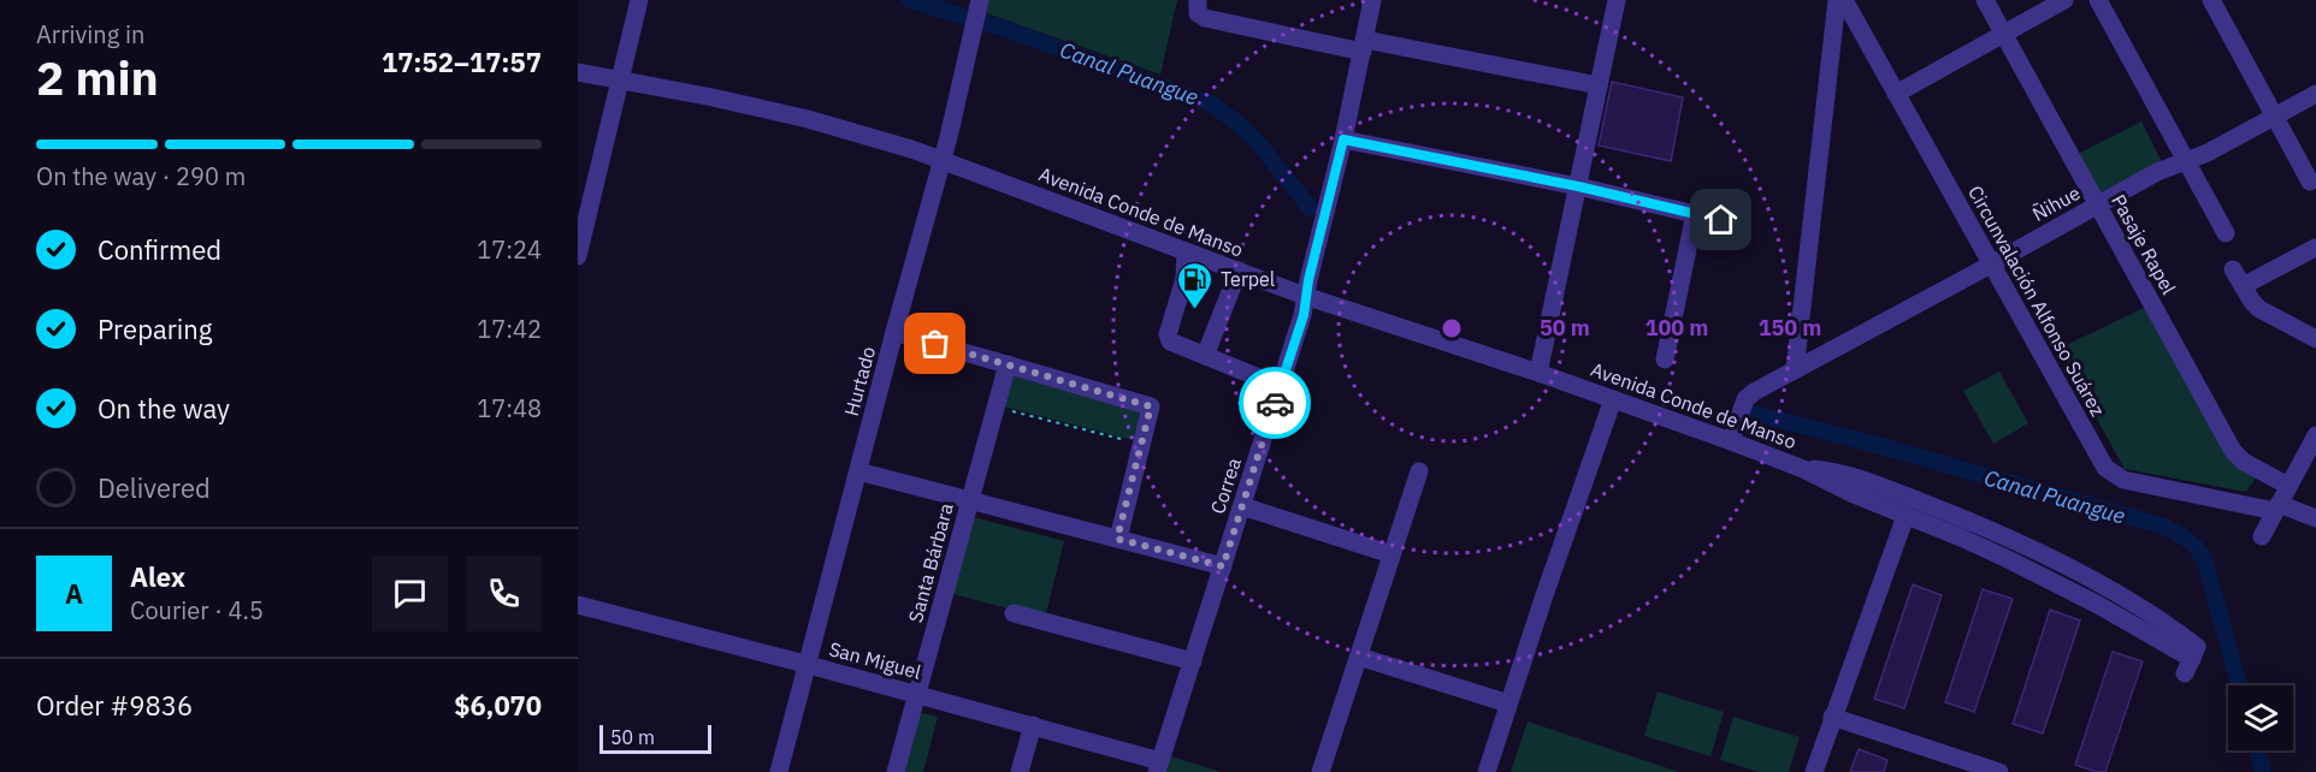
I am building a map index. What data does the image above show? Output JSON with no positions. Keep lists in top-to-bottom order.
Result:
{
  "streets": {
    "street": [
      "Ñihue",
      "Avenida Conde de Manso",
      "Pasaje Rapel",
      "Circunvalación Alfonso Suárez",
      "Hurtado",
      "Correa",
      "Santa Bárbara",
      "San Miguel"
    ]
  },
  "crossings": [
    ["Ñihue", "Avenida Conde de Manso"],
    ["Ñihue", "Pasaje Rapel"],
    ["Ñihue", "Circunvalación Alfonso Suárez"],
    ["Avenida Conde de Manso", "Hurtado"],
    ["Avenida Conde de Manso", "Correa"],
    ["Hurtado", "San Miguel"],
    ["Correa", "San Miguel"],
    ["Santa Bárbara", "San Miguel"]
  ],
  "water": ["Canal Puangue"],
  "places": {
    "fuel station": ["Terpel"]
  },
  "scale_bar": "50 m",
  "page": {
    "heading": ["2 min", "Arriving in", "17:52–17:57"],
    "panel": [
      "Alex",
      "Courier · 4.5",
      "Order #9836",
      "$6,070"
    ],
    "bar": "On the way · 290 m",
    "list": [
      ["Confirmed", "17:24"],
      ["Preparing", "17:42"],
      ["On the way", "17:48"],
      "Delivered"
    ],
    "round": "A",
    "scale": "50 m"
  },
  "rings": ["50 m", "100 m", "150 m"]
}
